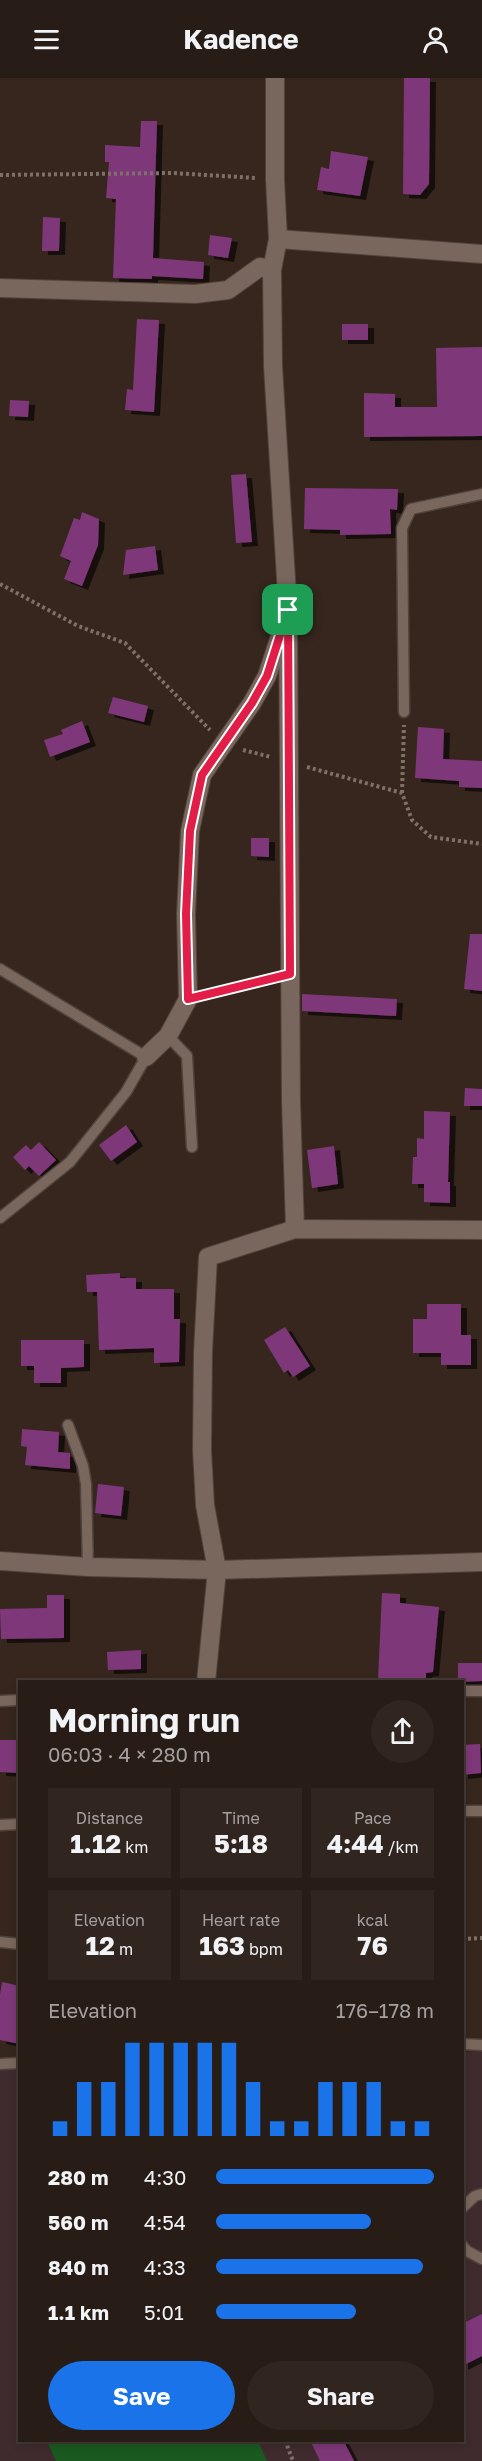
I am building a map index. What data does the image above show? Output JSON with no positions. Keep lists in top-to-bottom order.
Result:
{
  "page": {
    "header": "Kadence",
    "heading": ["Morning run", "06:03 · 4 × 280 m"],
    "stats": [
      ["Distance", "1.12 km"],
      ["Time", "5:18"],
      ["Pace", "4:44 /km"],
      ["Elevation", "12 m"],
      ["Heart rate", "163 bpm"],
      ["kcal", "76"]
    ],
    "chart": ["Elevation", "176–178 m"],
    "list": [
      {
        "name": "280 m",
        "note": "4:30"
      },
      {
        "name": "560 m",
        "note": "4:54"
      },
      {
        "name": "840 m",
        "note": "4:33"
      },
      {
        "name": "1.1 km",
        "note": "5:01"
      }
    ],
    "buttons": ["Save", "Share"]
  }
}
